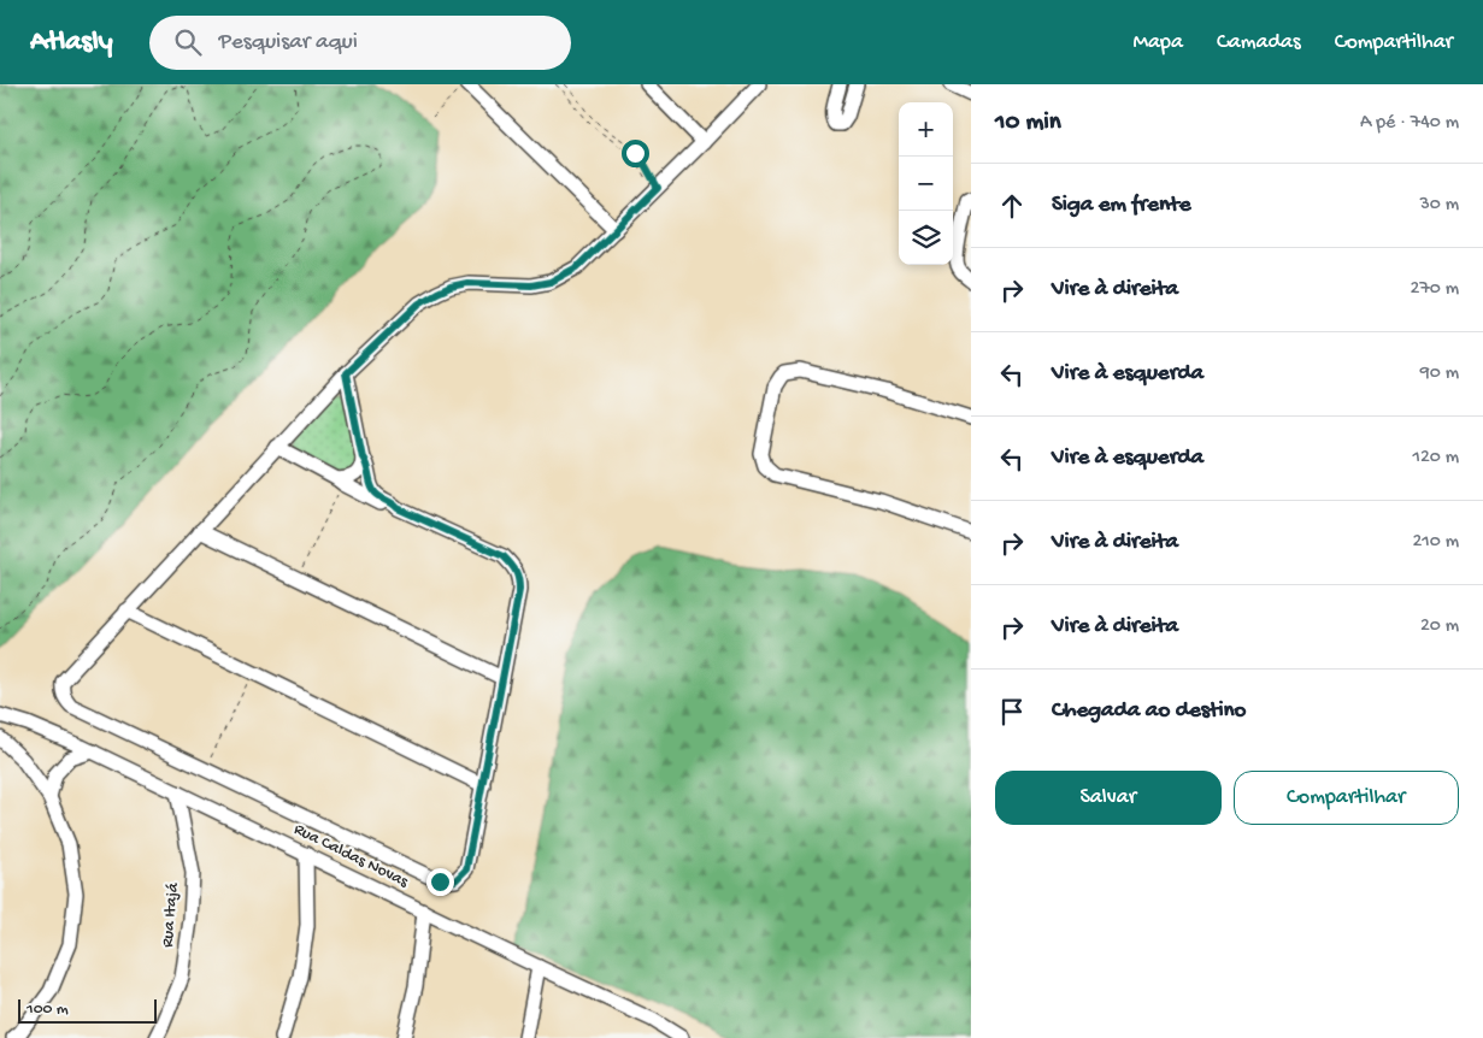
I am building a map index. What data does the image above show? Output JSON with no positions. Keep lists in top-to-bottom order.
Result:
{
  "streets": {
    "street": ["Rua Caldas Novas", "Rua Itajá"]
  },
  "crossings": [
    ["Rua Caldas Novas", "Rua Itajá"]
  ],
  "scale_bar": "100 m",
  "page": {
    "header": "Atlasly",
    "search": "Pesquisar aqui",
    "nav": ["Mapa", "Camadas", "Compartilhar"],
    "heading": ["10 min", "A pé · 740 m"],
    "map_buttons": ["+", "−"],
    "list": [
      ["Siga em frente", "30 m"],
      ["Vire à direita", "270 m"],
      ["Vire à esquerda", "90 m"],
      ["Vire à esquerda", "120 m"],
      ["Vire à direita", "210 m"],
      ["Vire à direita", "20 m"],
      "Chegada ao destino"
    ],
    "buttons": ["Salvar", "Compartilhar"],
    "scale": "100 m"
  }
}
